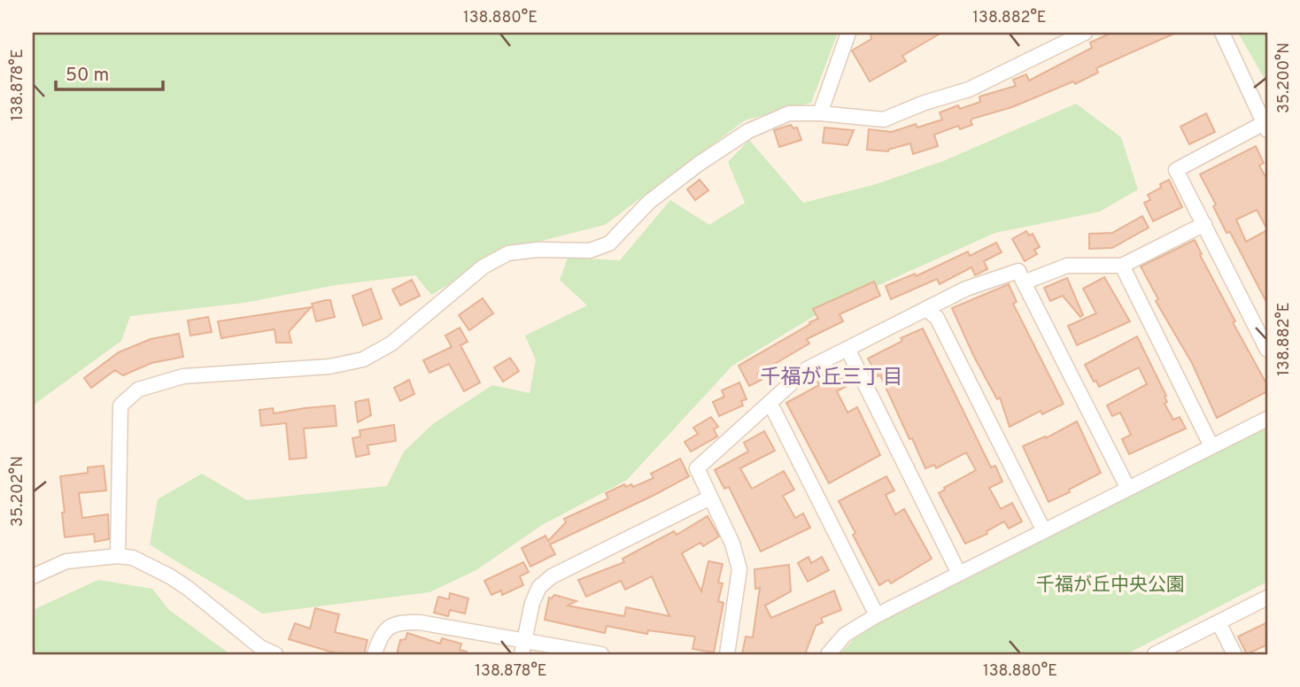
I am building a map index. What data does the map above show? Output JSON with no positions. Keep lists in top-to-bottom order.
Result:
{
  "districts": ["千福が丘三丁目"],
  "parks": ["千福が丘中央公園"],
  "scale_bar": "50 m",
  "coordinates": [
    "138.880°E",
    "138.882°E",
    "35.200°N",
    "138.878°E",
    "35.202°N"
  ]
}
